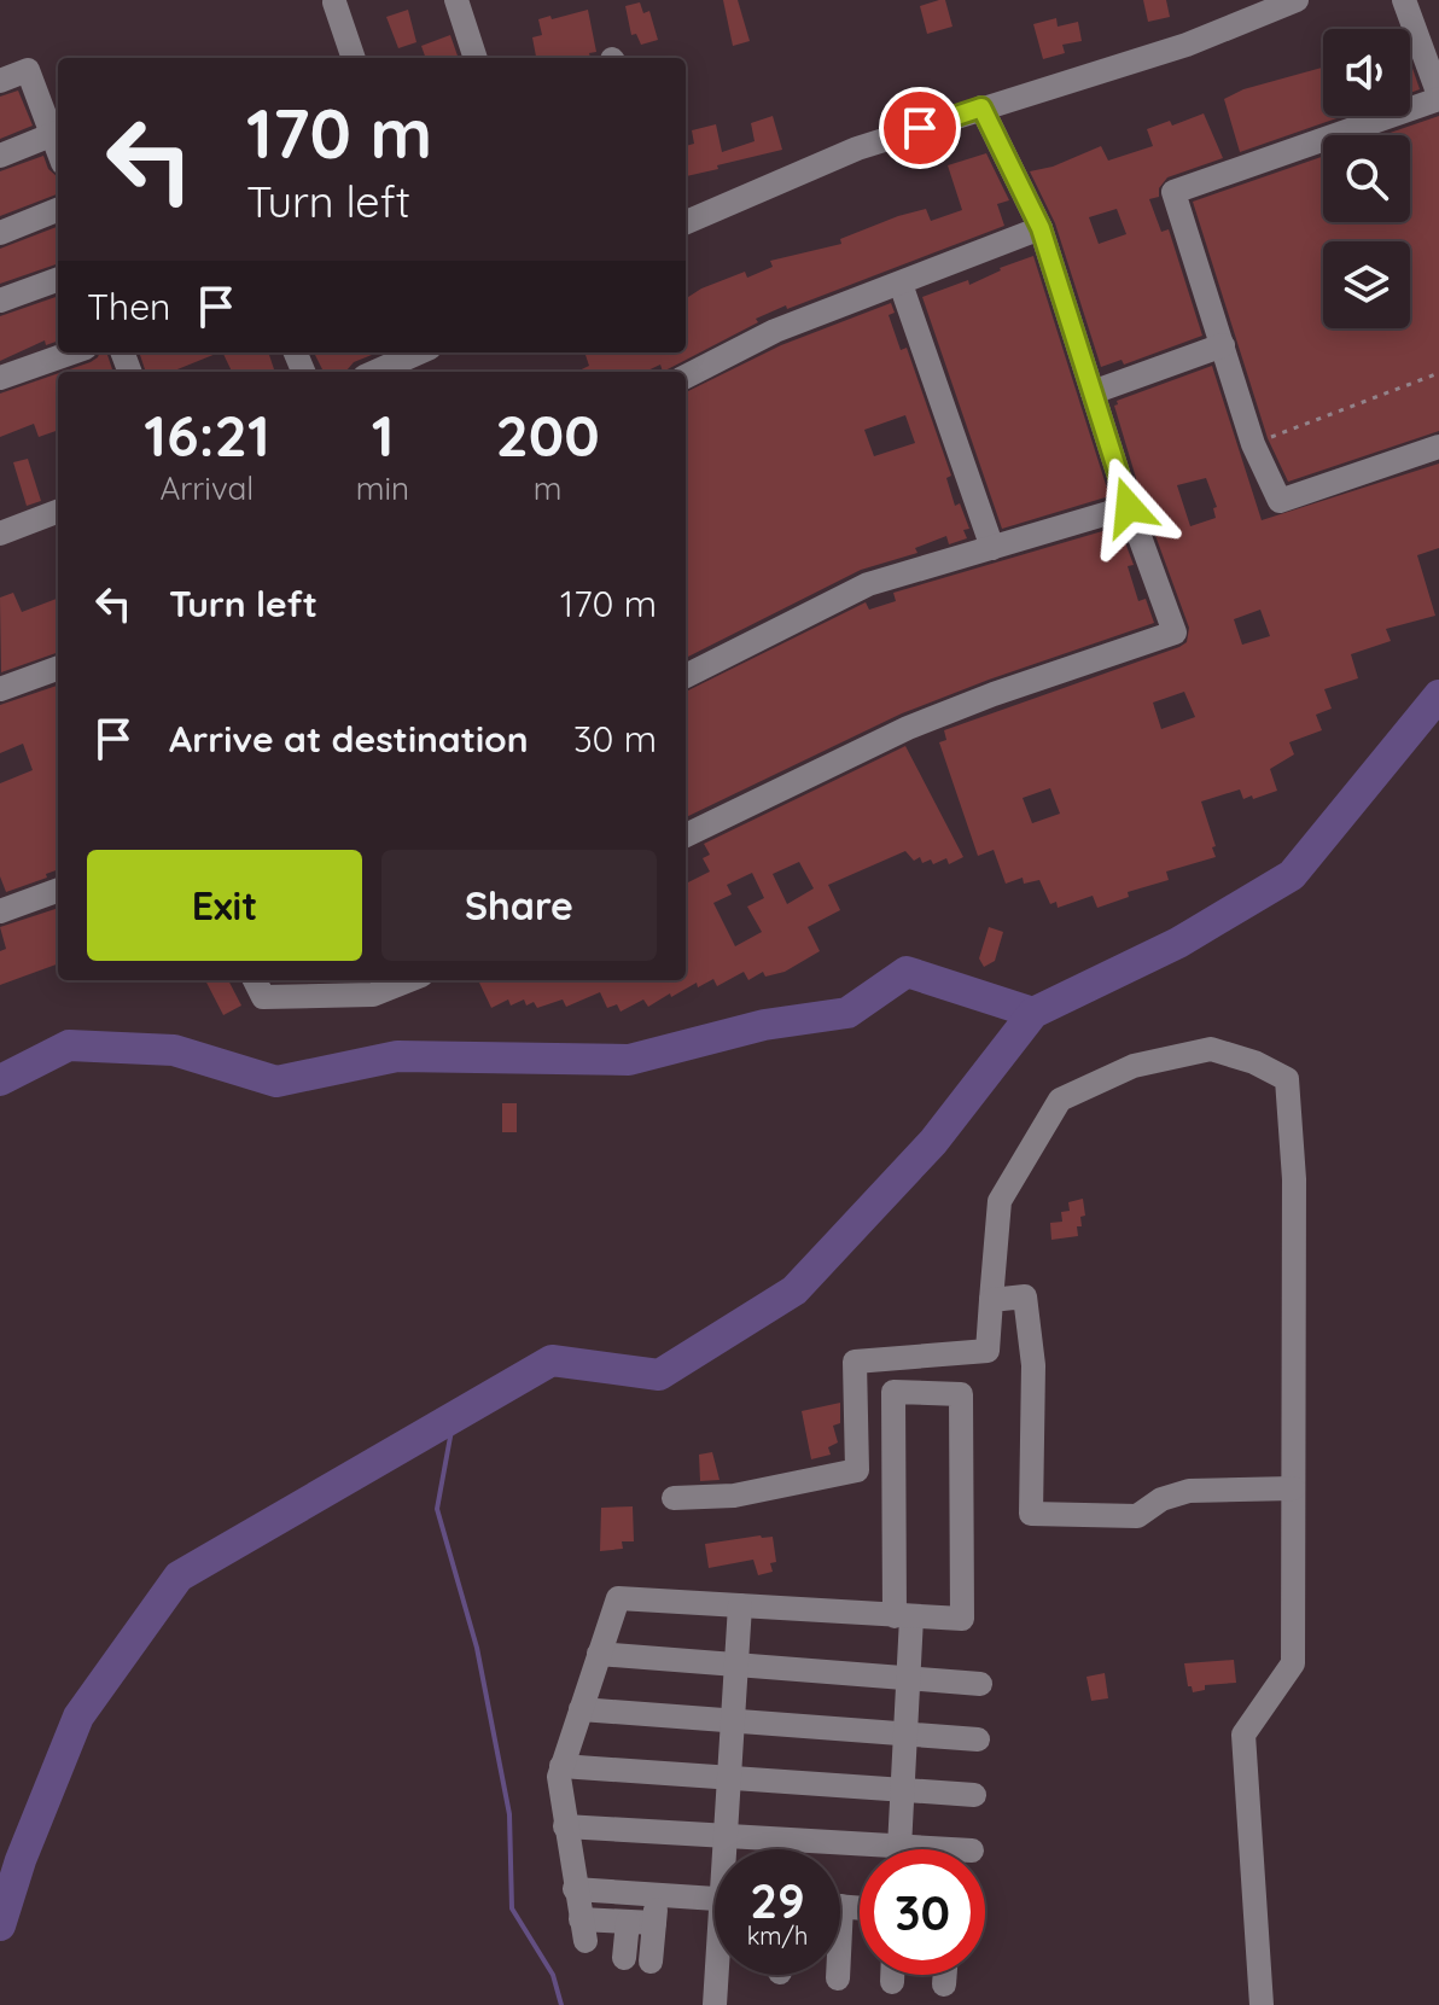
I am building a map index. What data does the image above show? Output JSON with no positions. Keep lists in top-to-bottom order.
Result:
{
  "page": {
    "turn": ["170 m", "Turn left"],
    "then": "Then",
    "eta": [
      "16:21",
      "Arrival",
      "1",
      "min",
      "200",
      "m"
    ],
    "list": [
      {
        "name": "Turn left",
        "value": "170 m"
      },
      {
        "name": "Arrive at destination",
        "value": "30 m"
      }
    ],
    "buttons": ["Exit", "Share"],
    "speed": "29 km/h",
    "limit": "30"
  }
}
